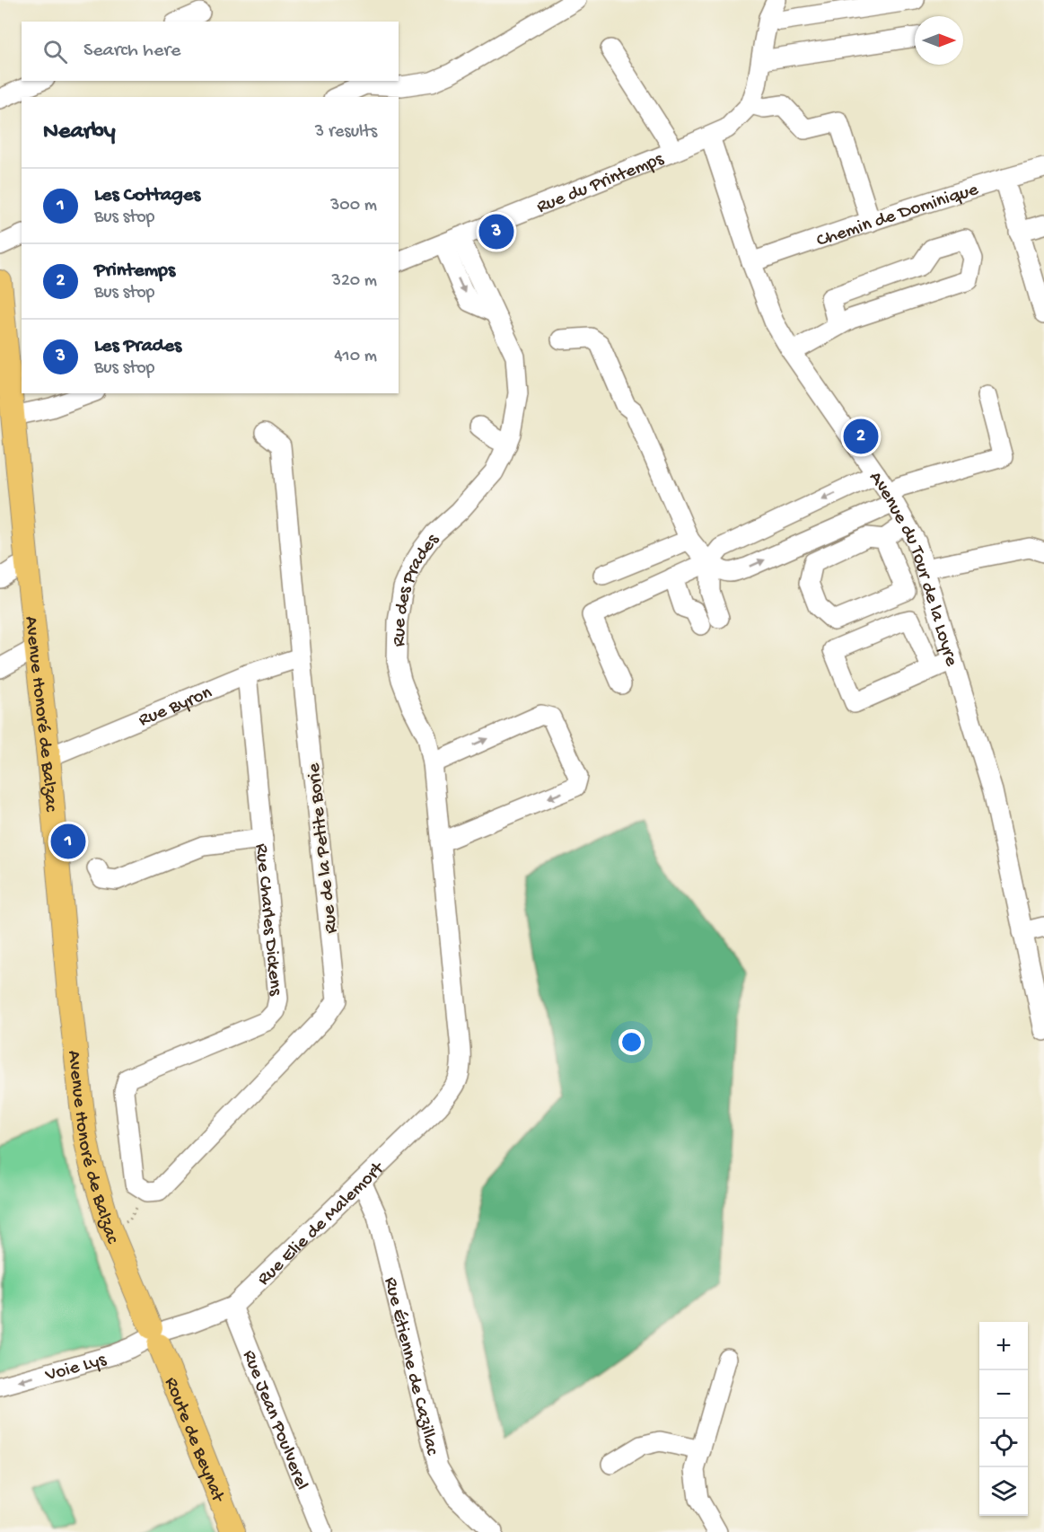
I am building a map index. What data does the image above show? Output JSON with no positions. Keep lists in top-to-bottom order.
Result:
{
  "streets": {
    "main road": ["Avenue Honoré de Balzac", "Route de Beynat"],
    "street": [
      "Rue du Printemps",
      "Chemin de Dominique",
      "Avenue du Tour de la Loyre",
      "Rue des Prades",
      "Rue Byron",
      "Rue de la Petite Borie",
      "Rue Charles Dickens",
      "Rue Elie de Malemort",
      "Voie Lys",
      "Rue Étienne de Cazillac",
      "Rue Jean Poulverel"
    ]
  },
  "crossings": [
    ["Rue du Printemps", "Avenue du Tour de la Loyre"],
    ["Rue du Printemps", "Rue des Prades"],
    ["Chemin de Dominique", "Avenue du Tour de la Loyre"],
    ["Rue des Prades", "Rue Elie de Malemort"],
    ["Rue Byron", "Avenue Honoré de Balzac"],
    ["Rue Byron", "Rue de la Petite Borie"],
    ["Rue Byron", "Rue Charles Dickens"],
    ["Avenue Honoré de Balzac", "Rue Elie de Malemort"],
    ["Avenue Honoré de Balzac", "Voie Lys"],
    ["Avenue Honoré de Balzac", "Route de Beynat"],
    ["Rue de la Petite Borie", "Rue Charles Dickens"],
    ["Rue Elie de Malemort", "Voie Lys"],
    ["Rue Elie de Malemort", "Rue Étienne de Cazillac"],
    ["Rue Elie de Malemort", "Rue Jean Poulverel"],
    ["Rue Elie de Malemort", "Route de Beynat"],
    ["Voie Lys", "Route de Beynat"]
  ],
  "one_way": ["Voie Lys"],
  "north": "right",
  "page": {
    "search": "Search here",
    "heading": ["Nearby", "3 results"],
    "list": [
      {
        "mark": "1",
        "name": "Les Cottages",
        "note": "Bus stop",
        "value": "300 m"
      },
      {
        "mark": "2",
        "name": "Printemps",
        "note": "Bus stop",
        "value": "320 m"
      },
      {
        "mark": "3",
        "name": "Les Prades",
        "note": "Bus stop",
        "value": "410 m"
      }
    ],
    "pins": ["3", "2", "1"],
    "map_buttons": ["+", "−"]
  }
}
